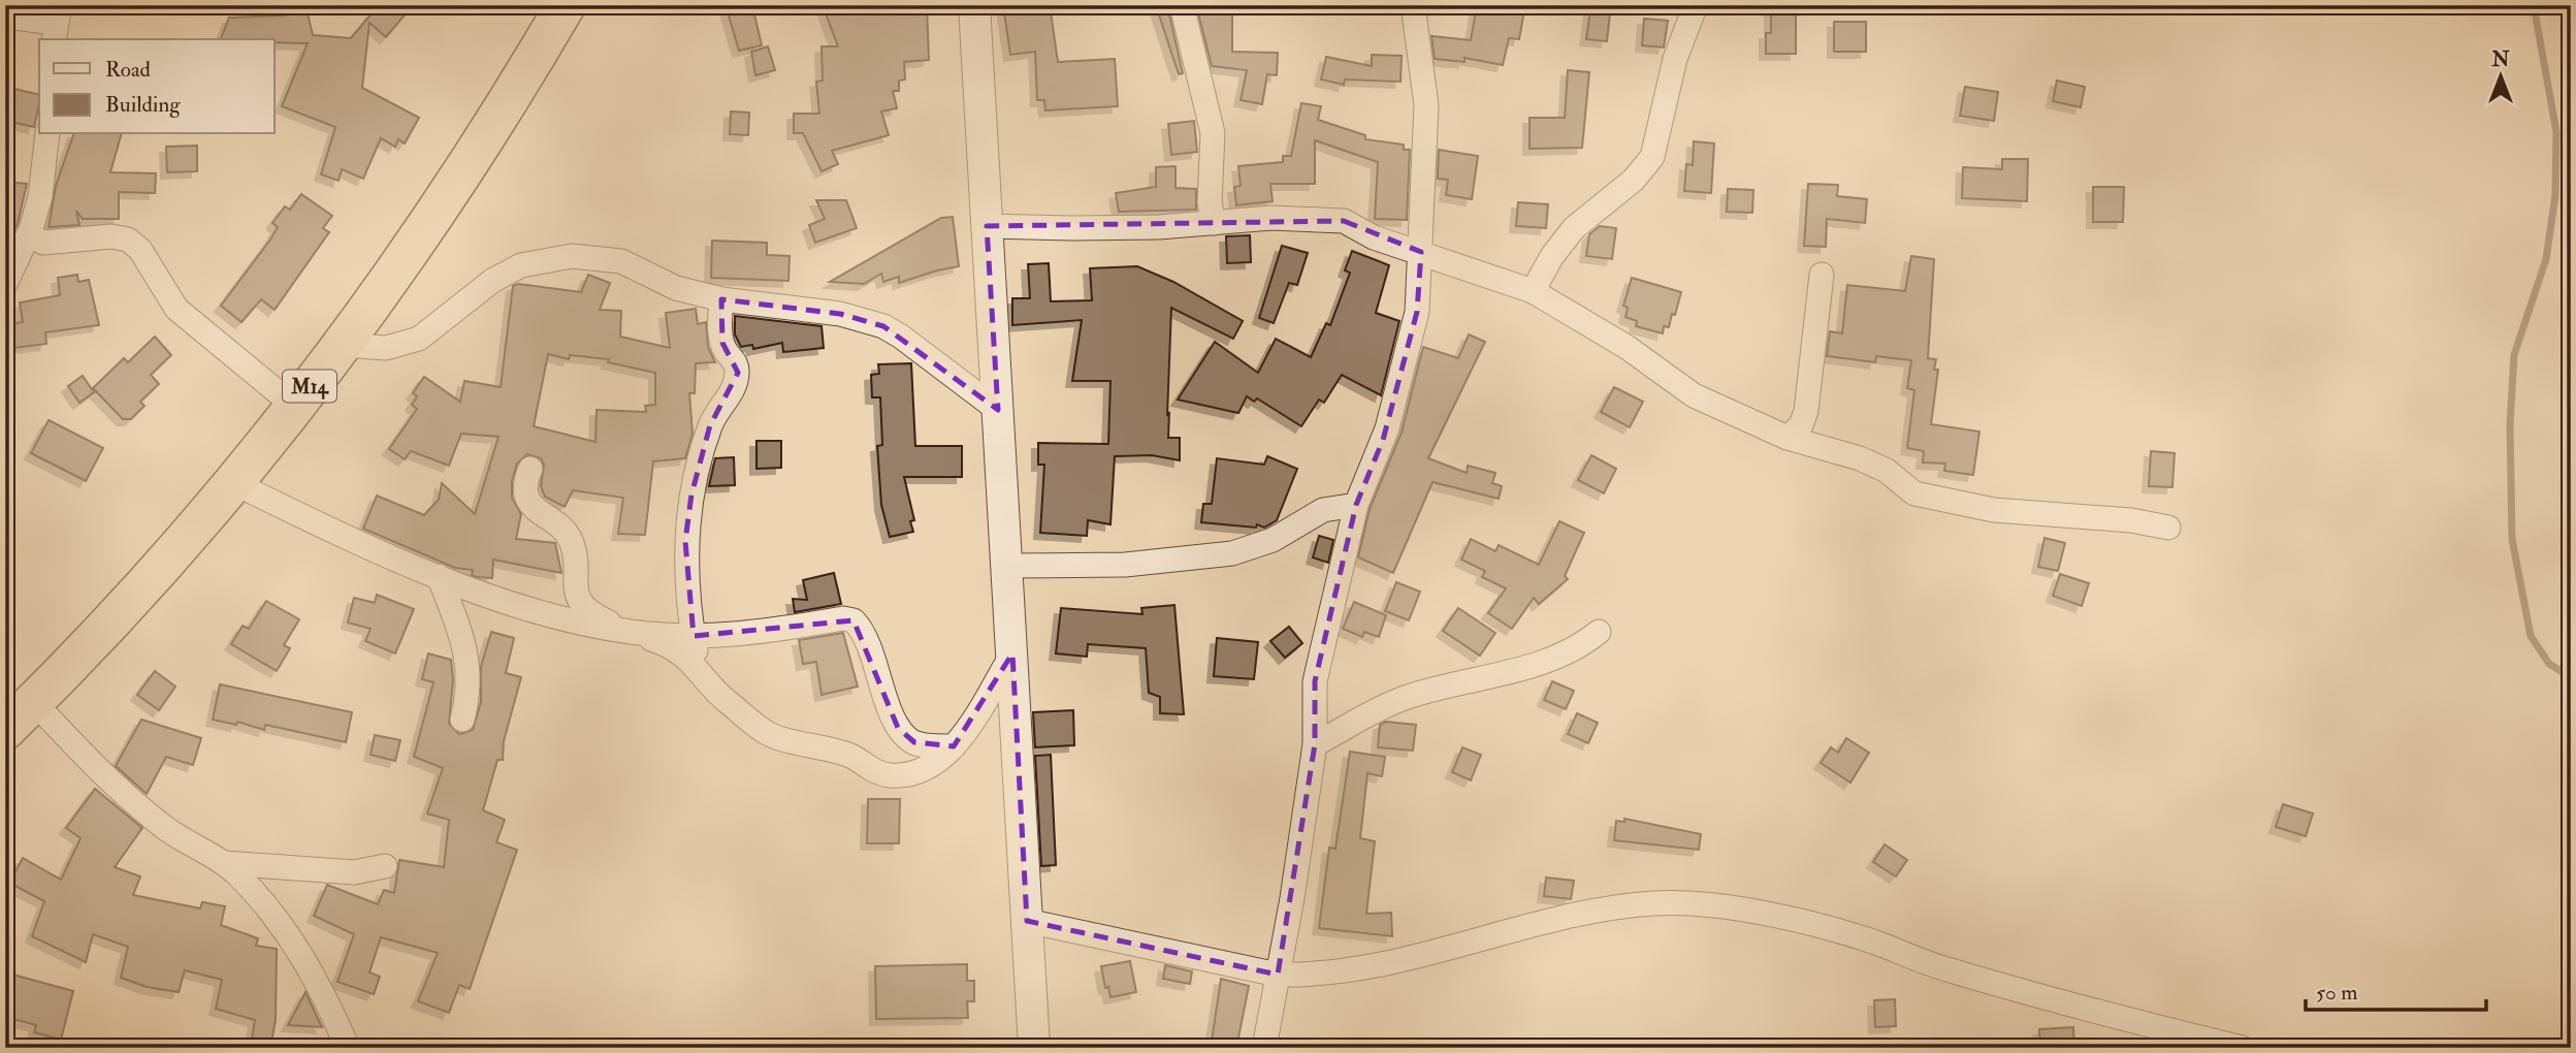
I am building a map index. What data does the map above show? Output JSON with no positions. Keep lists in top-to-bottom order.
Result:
{
  "streets": {
    "highway": ["M14"]
  },
  "legend": ["Road", "Building"],
  "scale_bar": "50 m",
  "north": "top"
}
